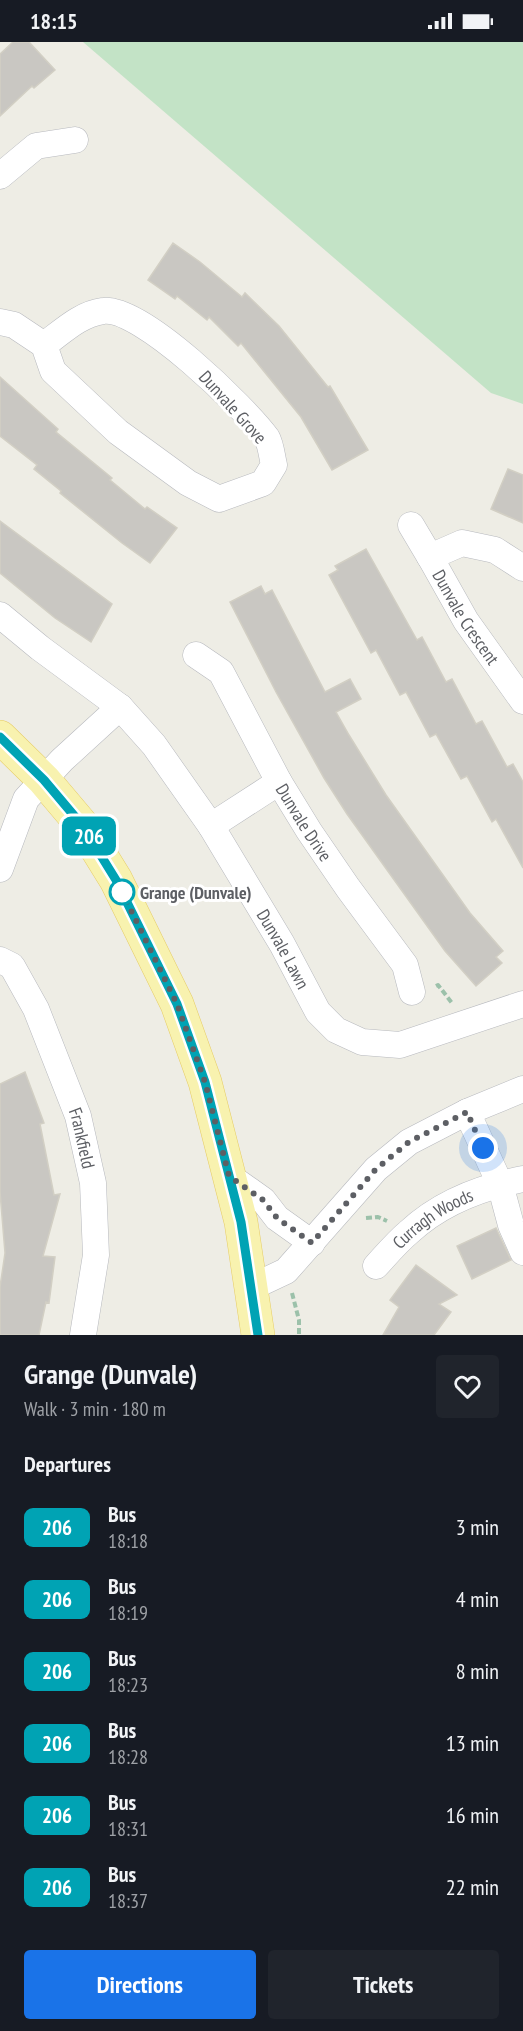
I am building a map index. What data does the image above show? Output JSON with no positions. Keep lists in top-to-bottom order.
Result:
{
  "streets": {
    "street": [
      "Dunvale Grove",
      "Dunvale Crescent",
      "Dunvale Drive",
      "Dunvale Lawn",
      "Frankfield",
      "Curragh Woods"
    ]
  },
  "places": ["Grange (Dunvale)"],
  "lines": ["bus line 206"],
  "page": {
    "status": "18:15",
    "on_map": "206",
    "heading": [
      ["Grange (Dunvale)", "Walk · 3 min · 180 m"],
      "Departures"
    ],
    "list": [
      {
        "mark": "206",
        "name": "Bus",
        "note": "18:18",
        "value": "3 min"
      },
      {
        "mark": "206",
        "name": "Bus",
        "note": "18:19",
        "value": "4 min"
      },
      {
        "mark": "206",
        "name": "Bus",
        "note": "18:23",
        "value": "8 min"
      },
      {
        "mark": "206",
        "name": "Bus",
        "note": "18:28",
        "value": "13 min"
      },
      {
        "mark": "206",
        "name": "Bus",
        "note": "18:31",
        "value": "16 min"
      },
      {
        "mark": "206",
        "name": "Bus",
        "note": "18:37",
        "value": "22 min"
      }
    ],
    "buttons": ["Directions", "Tickets"]
  }
}
